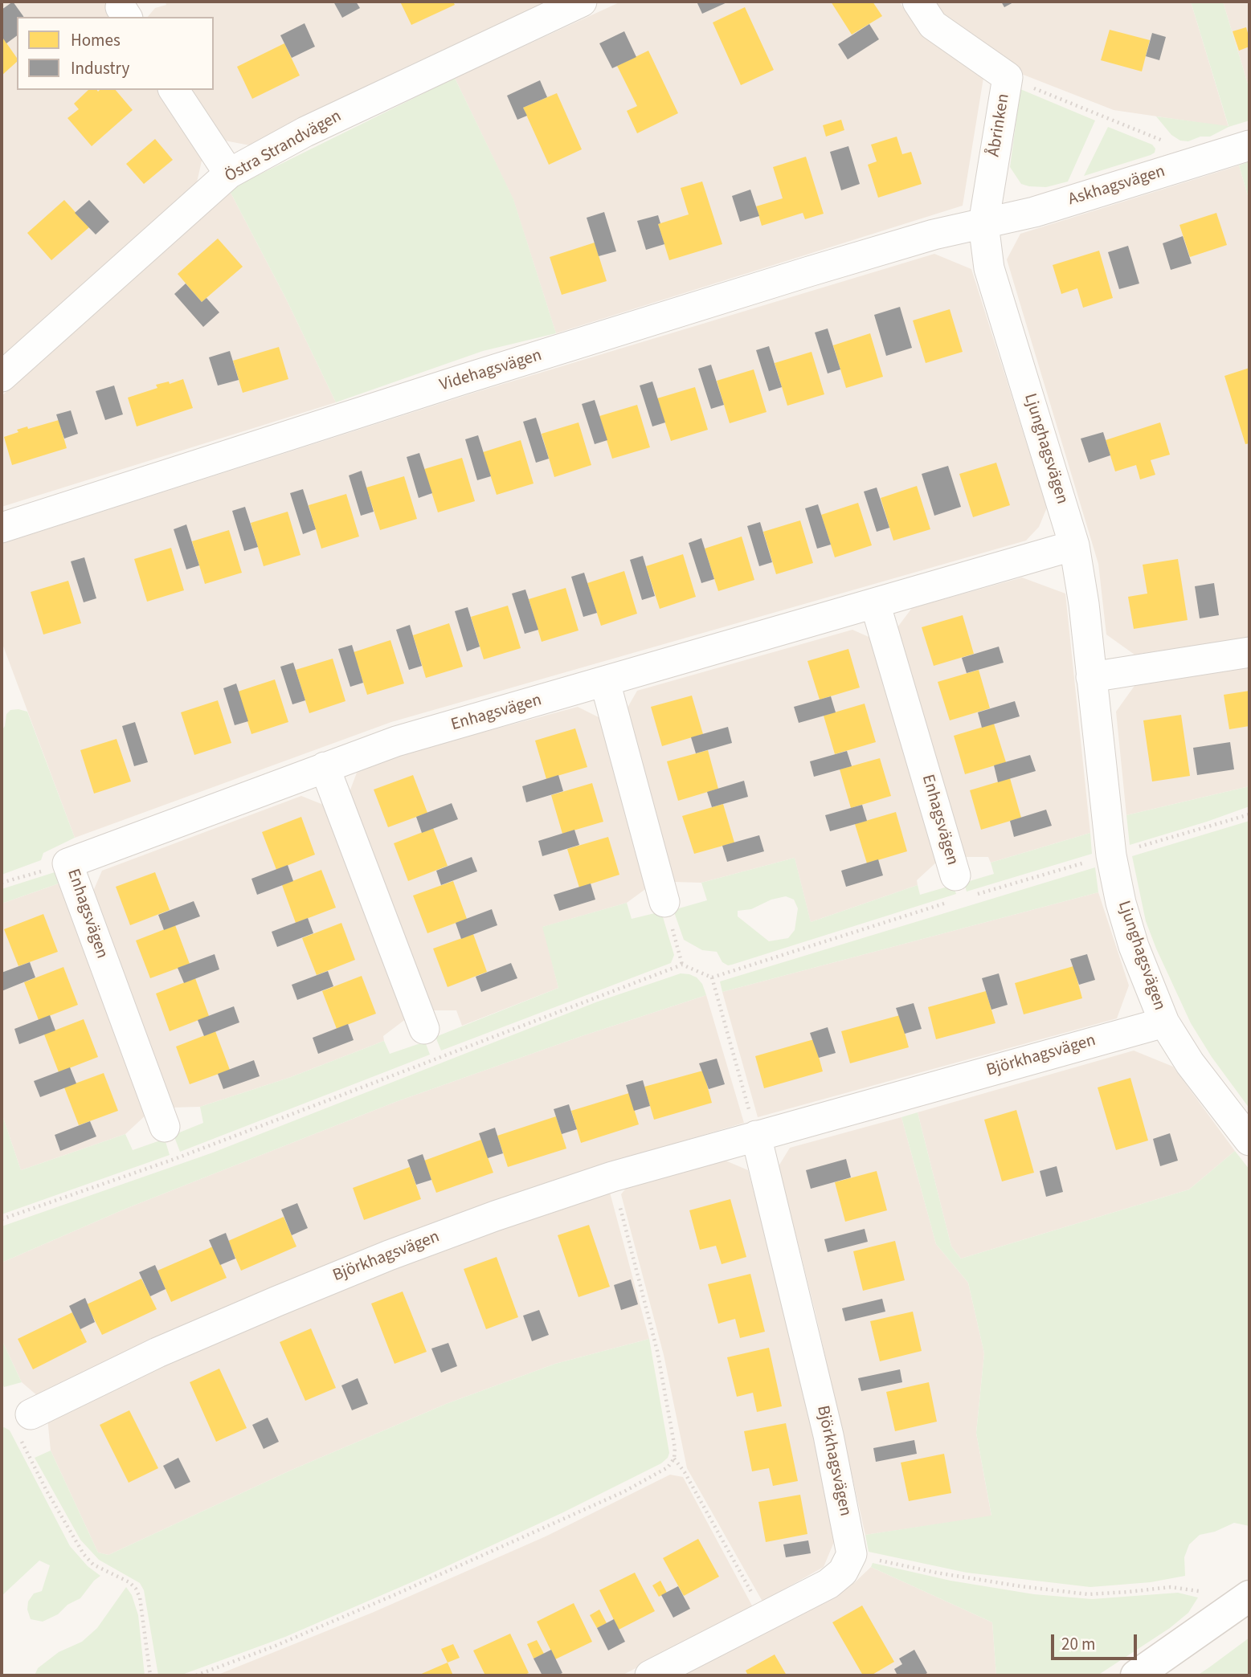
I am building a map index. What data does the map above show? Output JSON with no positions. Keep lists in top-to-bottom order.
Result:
{
  "streets": {
    "street": [
      "Åbrinken",
      "Östra Strandvägen",
      "Askhagsvägen",
      "Videhagsvägen",
      "Ljunghagsvägen",
      "Enhagsvägen",
      "Björkhagsvägen"
    ]
  },
  "crossings": [
    ["Åbrinken", "Askhagsvägen"],
    ["Åbrinken", "Videhagsvägen"],
    ["Åbrinken", "Ljunghagsvägen"],
    ["Askhagsvägen", "Videhagsvägen"],
    ["Askhagsvägen", "Ljunghagsvägen"],
    ["Videhagsvägen", "Ljunghagsvägen"],
    ["Ljunghagsvägen", "Enhagsvägen"],
    ["Ljunghagsvägen", "Björkhagsvägen"]
  ],
  "legend": ["Homes", "Industry"],
  "scale_bar": "20 m"
}
